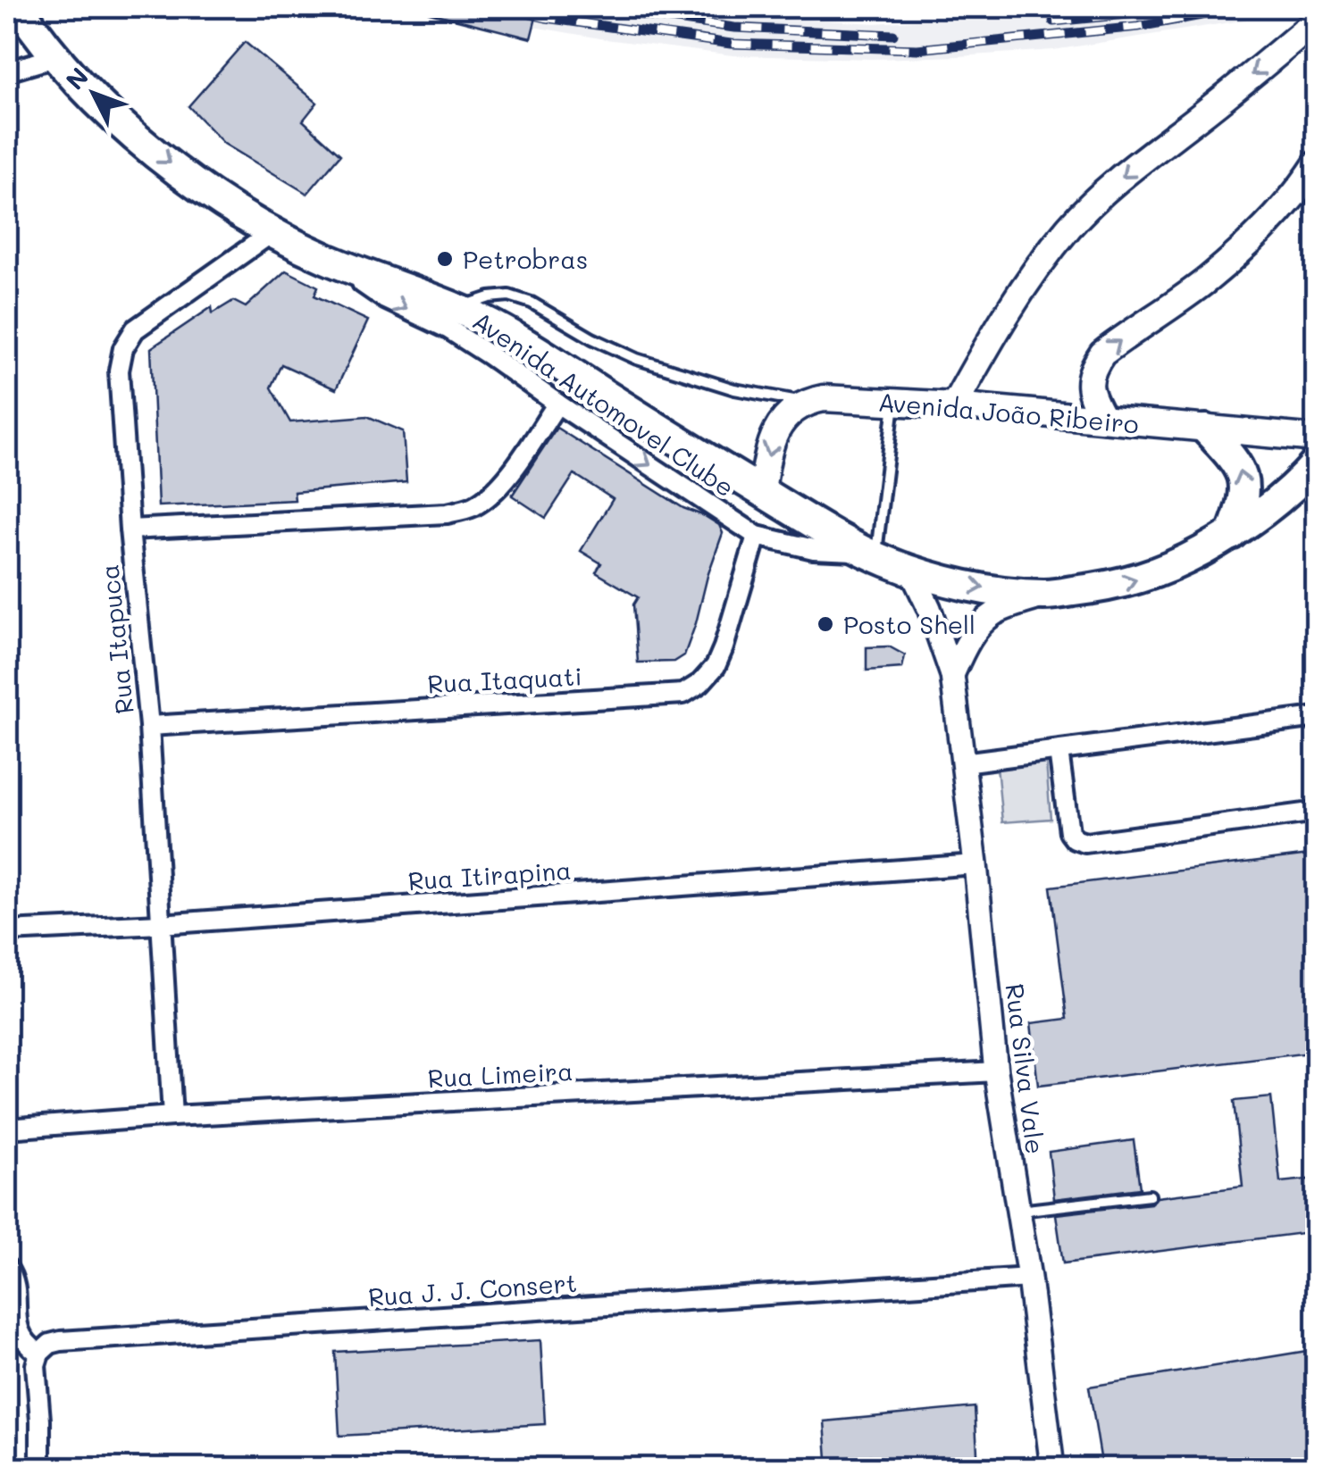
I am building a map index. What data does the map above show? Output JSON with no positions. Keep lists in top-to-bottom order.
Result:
{
  "streets": {
    "main road": ["Avenida João Ribeiro"],
    "street": [
      "Avenida Automovel Clube",
      "Rua Itapuca",
      "Rua Itaquati",
      "Rua Itirapina",
      "Rua Silva Vale",
      "Rua Limeira",
      "Rua J. J. Consert"
    ]
  },
  "crossings": [
    ["Avenida Automovel Clube", "Rua Itaquati"],
    ["Rua Itapuca", "Rua Itaquati"],
    ["Rua Itapuca", "Rua Itirapina"],
    ["Rua Itapuca", "Rua Limeira"],
    ["Rua Itirapina", "Rua Silva Vale"],
    ["Rua Silva Vale", "Rua Limeira"],
    ["Rua Silva Vale", "Rua J. J. Consert"]
  ],
  "one_way": ["Avenida Automovel Clube"],
  "places": ["Petrobras", "Posto Shell"],
  "north": "top left"
}
